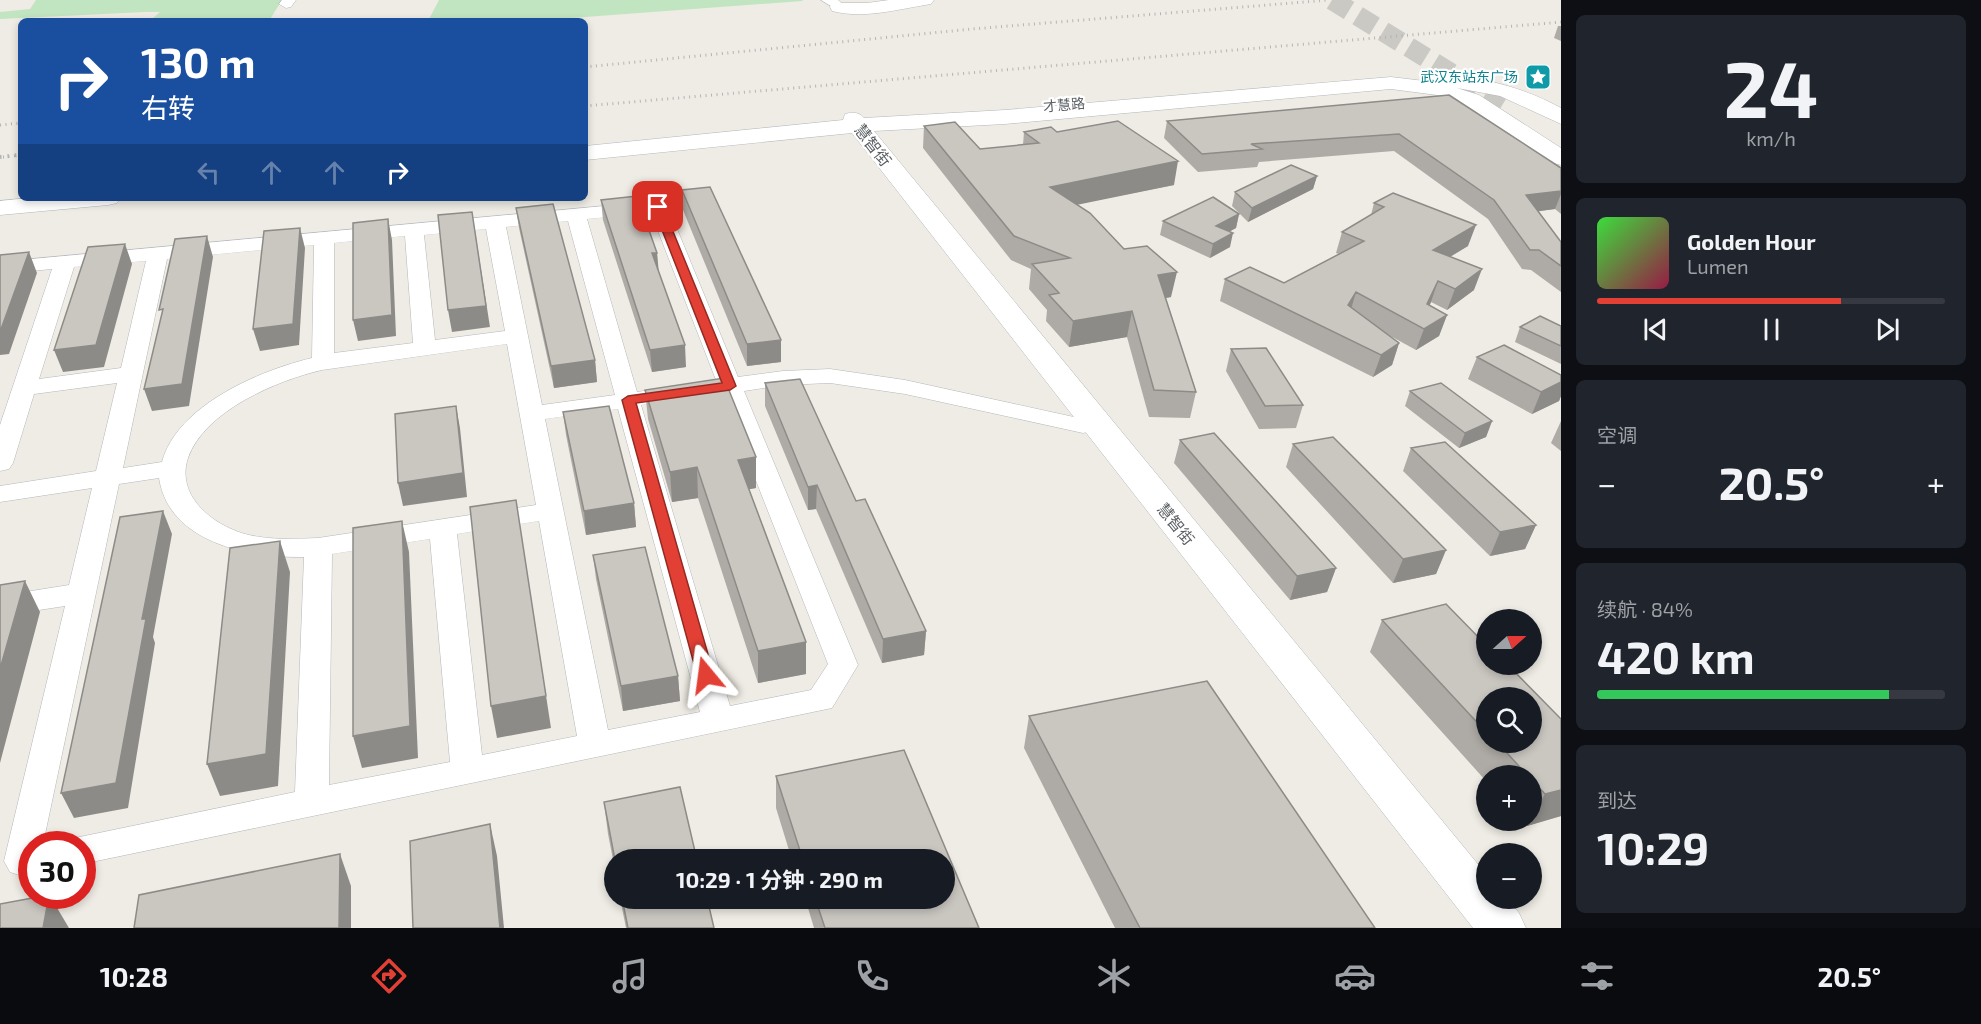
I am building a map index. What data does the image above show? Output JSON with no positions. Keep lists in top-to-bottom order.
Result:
{
  "streets": {
    "street": ["才慧路", "慧智街"]
  },
  "crossings": [
    ["才慧路", "慧智街"]
  ],
  "places": {
    "place": ["武汉东站东广场"]
  },
  "north": "right",
  "page": {
    "tile": [
      ["24", "km/h"],
      "空调",
      ["续航 · 84%", "420 km"],
      ["到达", "10:29"]
    ],
    "turn": ["130 m", "右转"],
    "song": ["Golden Hour", "Lumen"],
    "heat": ["−", "20.5°", "+"],
    "map_buttons": ["+", "−"],
    "limit": "30",
    "trip": "10:29 · 1 分钟 · 290 m",
    "tabs": ["10:28", "20.5°"]
  }
}
